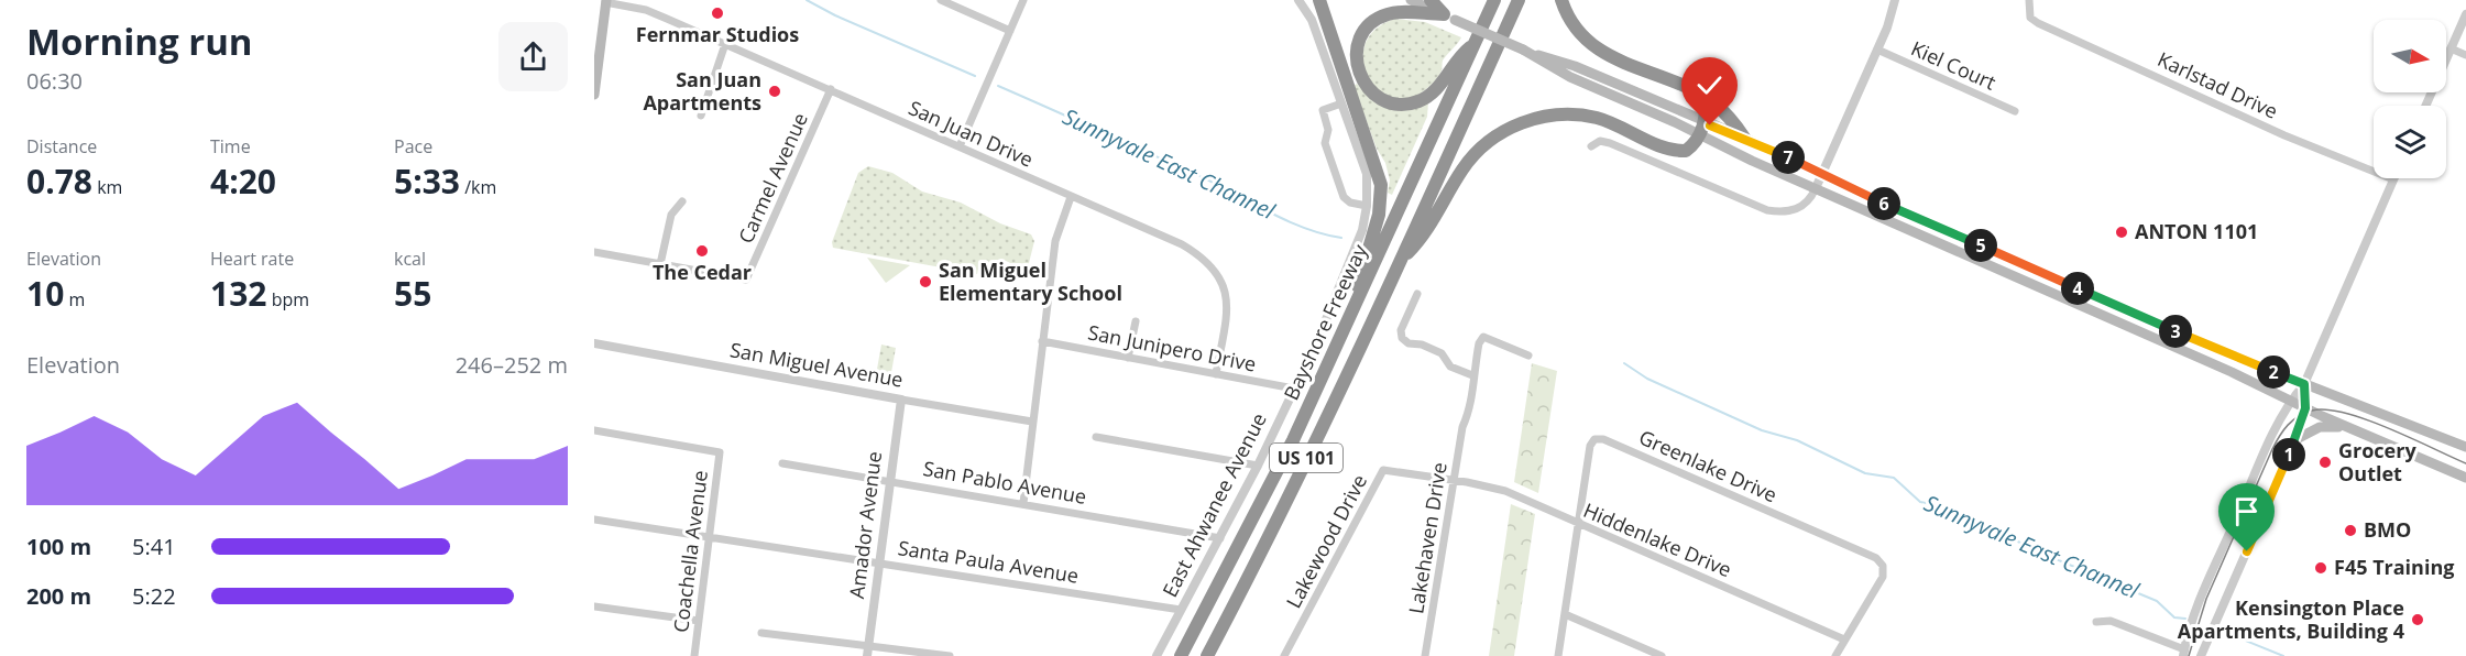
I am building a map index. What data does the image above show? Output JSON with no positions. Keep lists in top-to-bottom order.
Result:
{
  "streets": {
    "highway": ["Bayshore Freeway", "US 101"],
    "street": [
      "Kiel Court",
      "Karlstad Drive",
      "San Juan Drive",
      "Carmel Avenue",
      "San Junipero Drive",
      "San Miguel Avenue",
      "Greenlake Drive",
      "San Pablo Avenue",
      "East Ahwanee Avenue",
      "Amador Avenue",
      "Lakehaven Drive",
      "Hiddenlake Drive",
      "Lakewood Drive",
      "Coachella Avenue",
      "Santa Paula Avenue"
    ]
  },
  "crossings": [
    ["San Juan Drive", "Carmel Avenue"],
    ["San Juan Drive", "San Junipero Drive"],
    ["San Junipero Drive", "East Ahwanee Avenue"],
    ["San Miguel Avenue", "Amador Avenue"],
    ["Greenlake Drive", "Hiddenlake Drive"],
    ["San Pablo Avenue", "East Ahwanee Avenue"],
    ["San Pablo Avenue", "Amador Avenue"],
    ["East Ahwanee Avenue", "Santa Paula Avenue"],
    ["Amador Avenue", "Santa Paula Avenue"],
    ["Lakehaven Drive", "Hiddenlake Drive"],
    ["Lakehaven Drive", "Lakewood Drive"],
    ["Hiddenlake Drive", "Lakewood Drive"],
    ["Coachella Avenue", "Santa Paula Avenue"]
  ],
  "water": ["Sunnyvale East Channel"],
  "places": [
    "Fernmar Studios",
    "San Juan Apartments",
    "ANTON 1101",
    "The Cedar",
    "San Miguel Elementary School",
    "Grocery Outlet",
    "BMO",
    "F45 Training",
    "Kensington Place Apartments, Building 4"
  ],
  "north": "right",
  "page": {
    "heading": ["Morning run", "06:30"],
    "stats": [
      ["Distance", "0.78 km"],
      ["Time", "4:20"],
      ["Pace", "5:33 /km"],
      ["Elevation", "10 m"],
      ["Heart rate", "132 bpm"],
      ["kcal", "55"]
    ],
    "pins": [
      "7",
      "6",
      "5",
      "4",
      "3",
      "2",
      "1"
    ],
    "chart": ["Elevation", "246–252 m"],
    "list": [
      {
        "name": "100 m",
        "note": "5:41"
      },
      {
        "name": "200 m",
        "note": "5:22"
      }
    ]
  }
}
